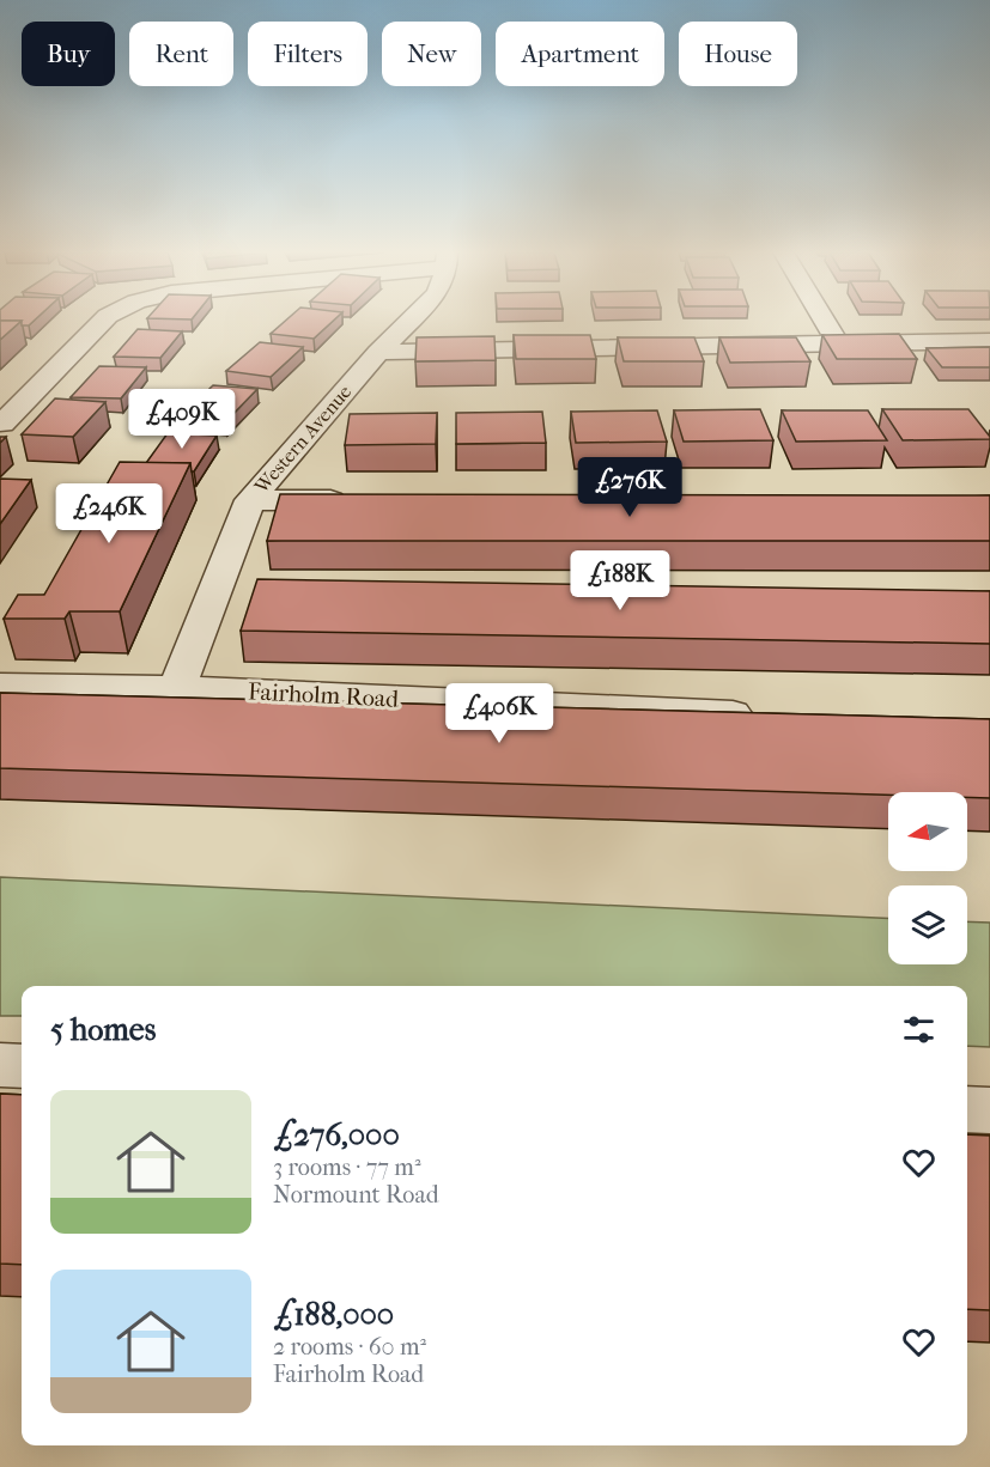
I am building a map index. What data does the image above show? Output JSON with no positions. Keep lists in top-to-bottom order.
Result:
{
  "streets": {
    "street": ["Western Avenue", "Fairholm Road"]
  },
  "crossings": [
    ["Western Avenue", "Fairholm Road"]
  ],
  "north": "left",
  "page": {
    "chip": [
      "Buy",
      "Rent",
      "Filters",
      "New",
      "Apartment",
      "House"
    ],
    "price": [
      "£409K",
      "£276K",
      "£246K",
      "£188K",
      "£406K"
    ],
    "heading": "5 homes",
    "list": [
      {
        "name": "£276,000",
        "note": "3 rooms · 77 m² · Normount Road"
      },
      {
        "name": "£188,000",
        "note": "2 rooms · 60 m² · Fairholm Road"
      }
    ]
  }
}
